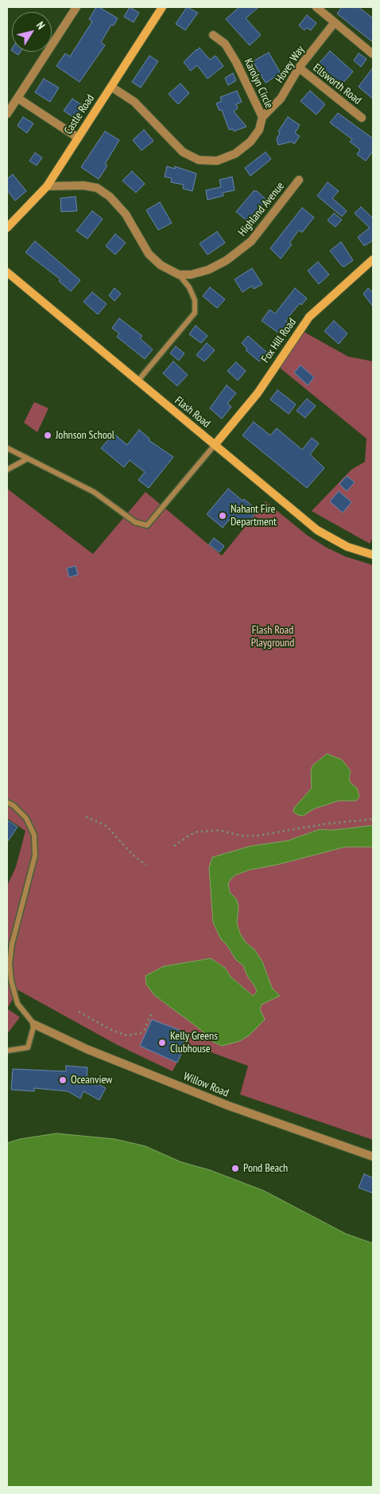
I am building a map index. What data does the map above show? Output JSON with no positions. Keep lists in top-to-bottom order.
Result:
{
  "streets": {
    "main road": ["Castle Road", "Fox Hill Road", "Flash Road"],
    "street": [
      "Hovey Way",
      "Karolyn Circle",
      "Ellsworth Road",
      "Highland Avenue",
      "Willow Road"
    ]
  },
  "crossings": [
    ["Hovey Way", "Karolyn Circle"],
    ["Hovey Way", "Ellsworth Road"],
    ["Karolyn Circle", "Castle Road"],
    ["Fox Hill Road", "Flash Road"]
  ],
  "parks": ["Flash Road Playground"],
  "places": [
    "Johnson School",
    "Nahant Fire Department",
    "Kelly Greens Clubhouse",
    "Oceanview",
    "Pond Beach"
  ],
  "north": "top right"
}
